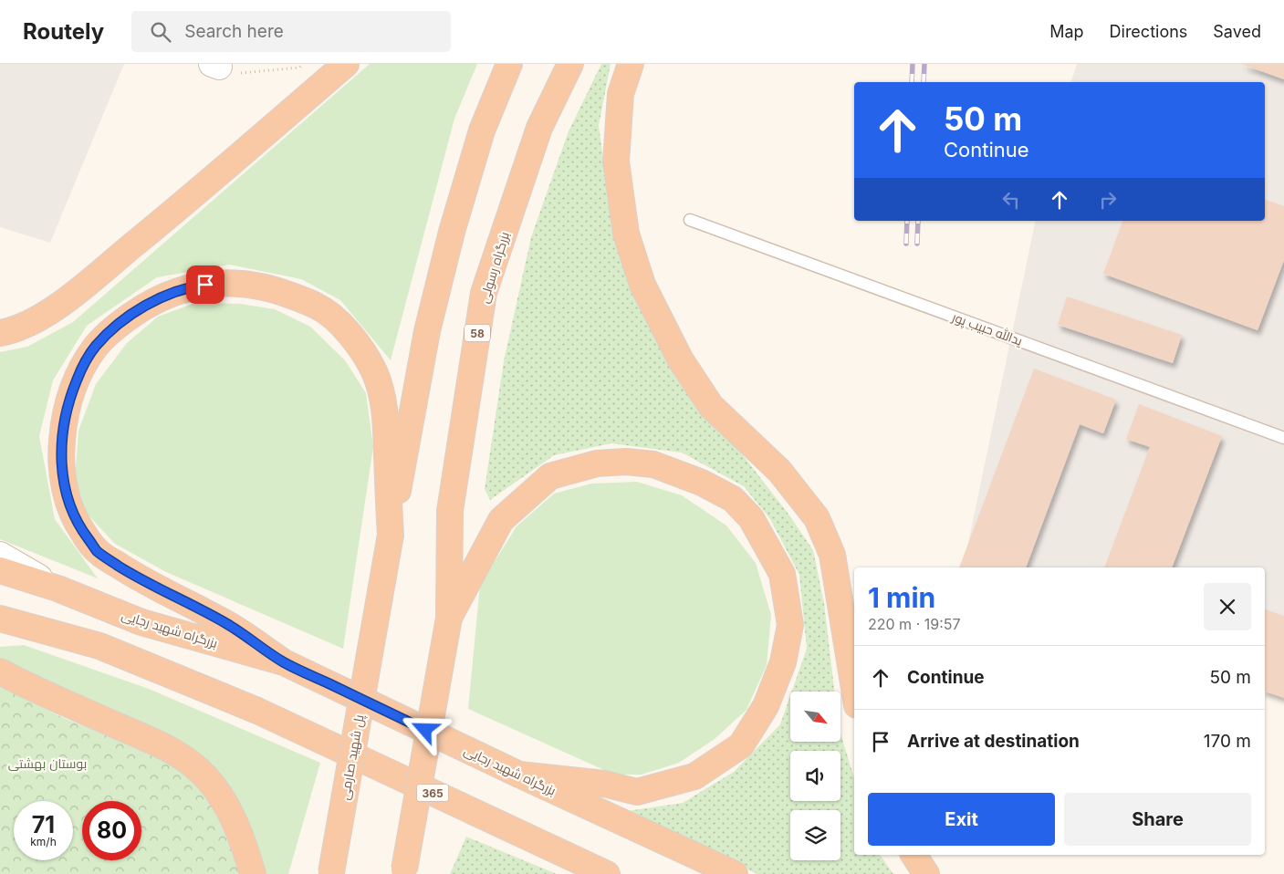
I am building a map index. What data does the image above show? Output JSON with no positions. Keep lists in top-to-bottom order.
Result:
{
  "streets": {
    "highway": [
      "بزرگراه رسولی",
      "58",
      "بزرگراه شهید رجایی",
      "پل شهید صارمی",
      "365"
    ],
    "lane": ["یدالله حبیب پور"]
  },
  "crossings": [
    ["بزرگراه رسولی", "58"]
  ],
  "parks": ["بوستان بهشتی"],
  "north": "bottom right",
  "page": {
    "header": "Routely",
    "search": "Search here",
    "nav": ["Map", "Directions", "Saved"],
    "turn": ["50 m", "Continue"],
    "heading": ["1 min", "220 m · 19:57"],
    "list": [
      {
        "name": "Continue",
        "value": "50 m"
      },
      {
        "name": "Arrive at destination",
        "value": "170 m"
      }
    ],
    "buttons": ["Exit", "Share"],
    "speed": "71 km/h",
    "limit": "80"
  }
}
